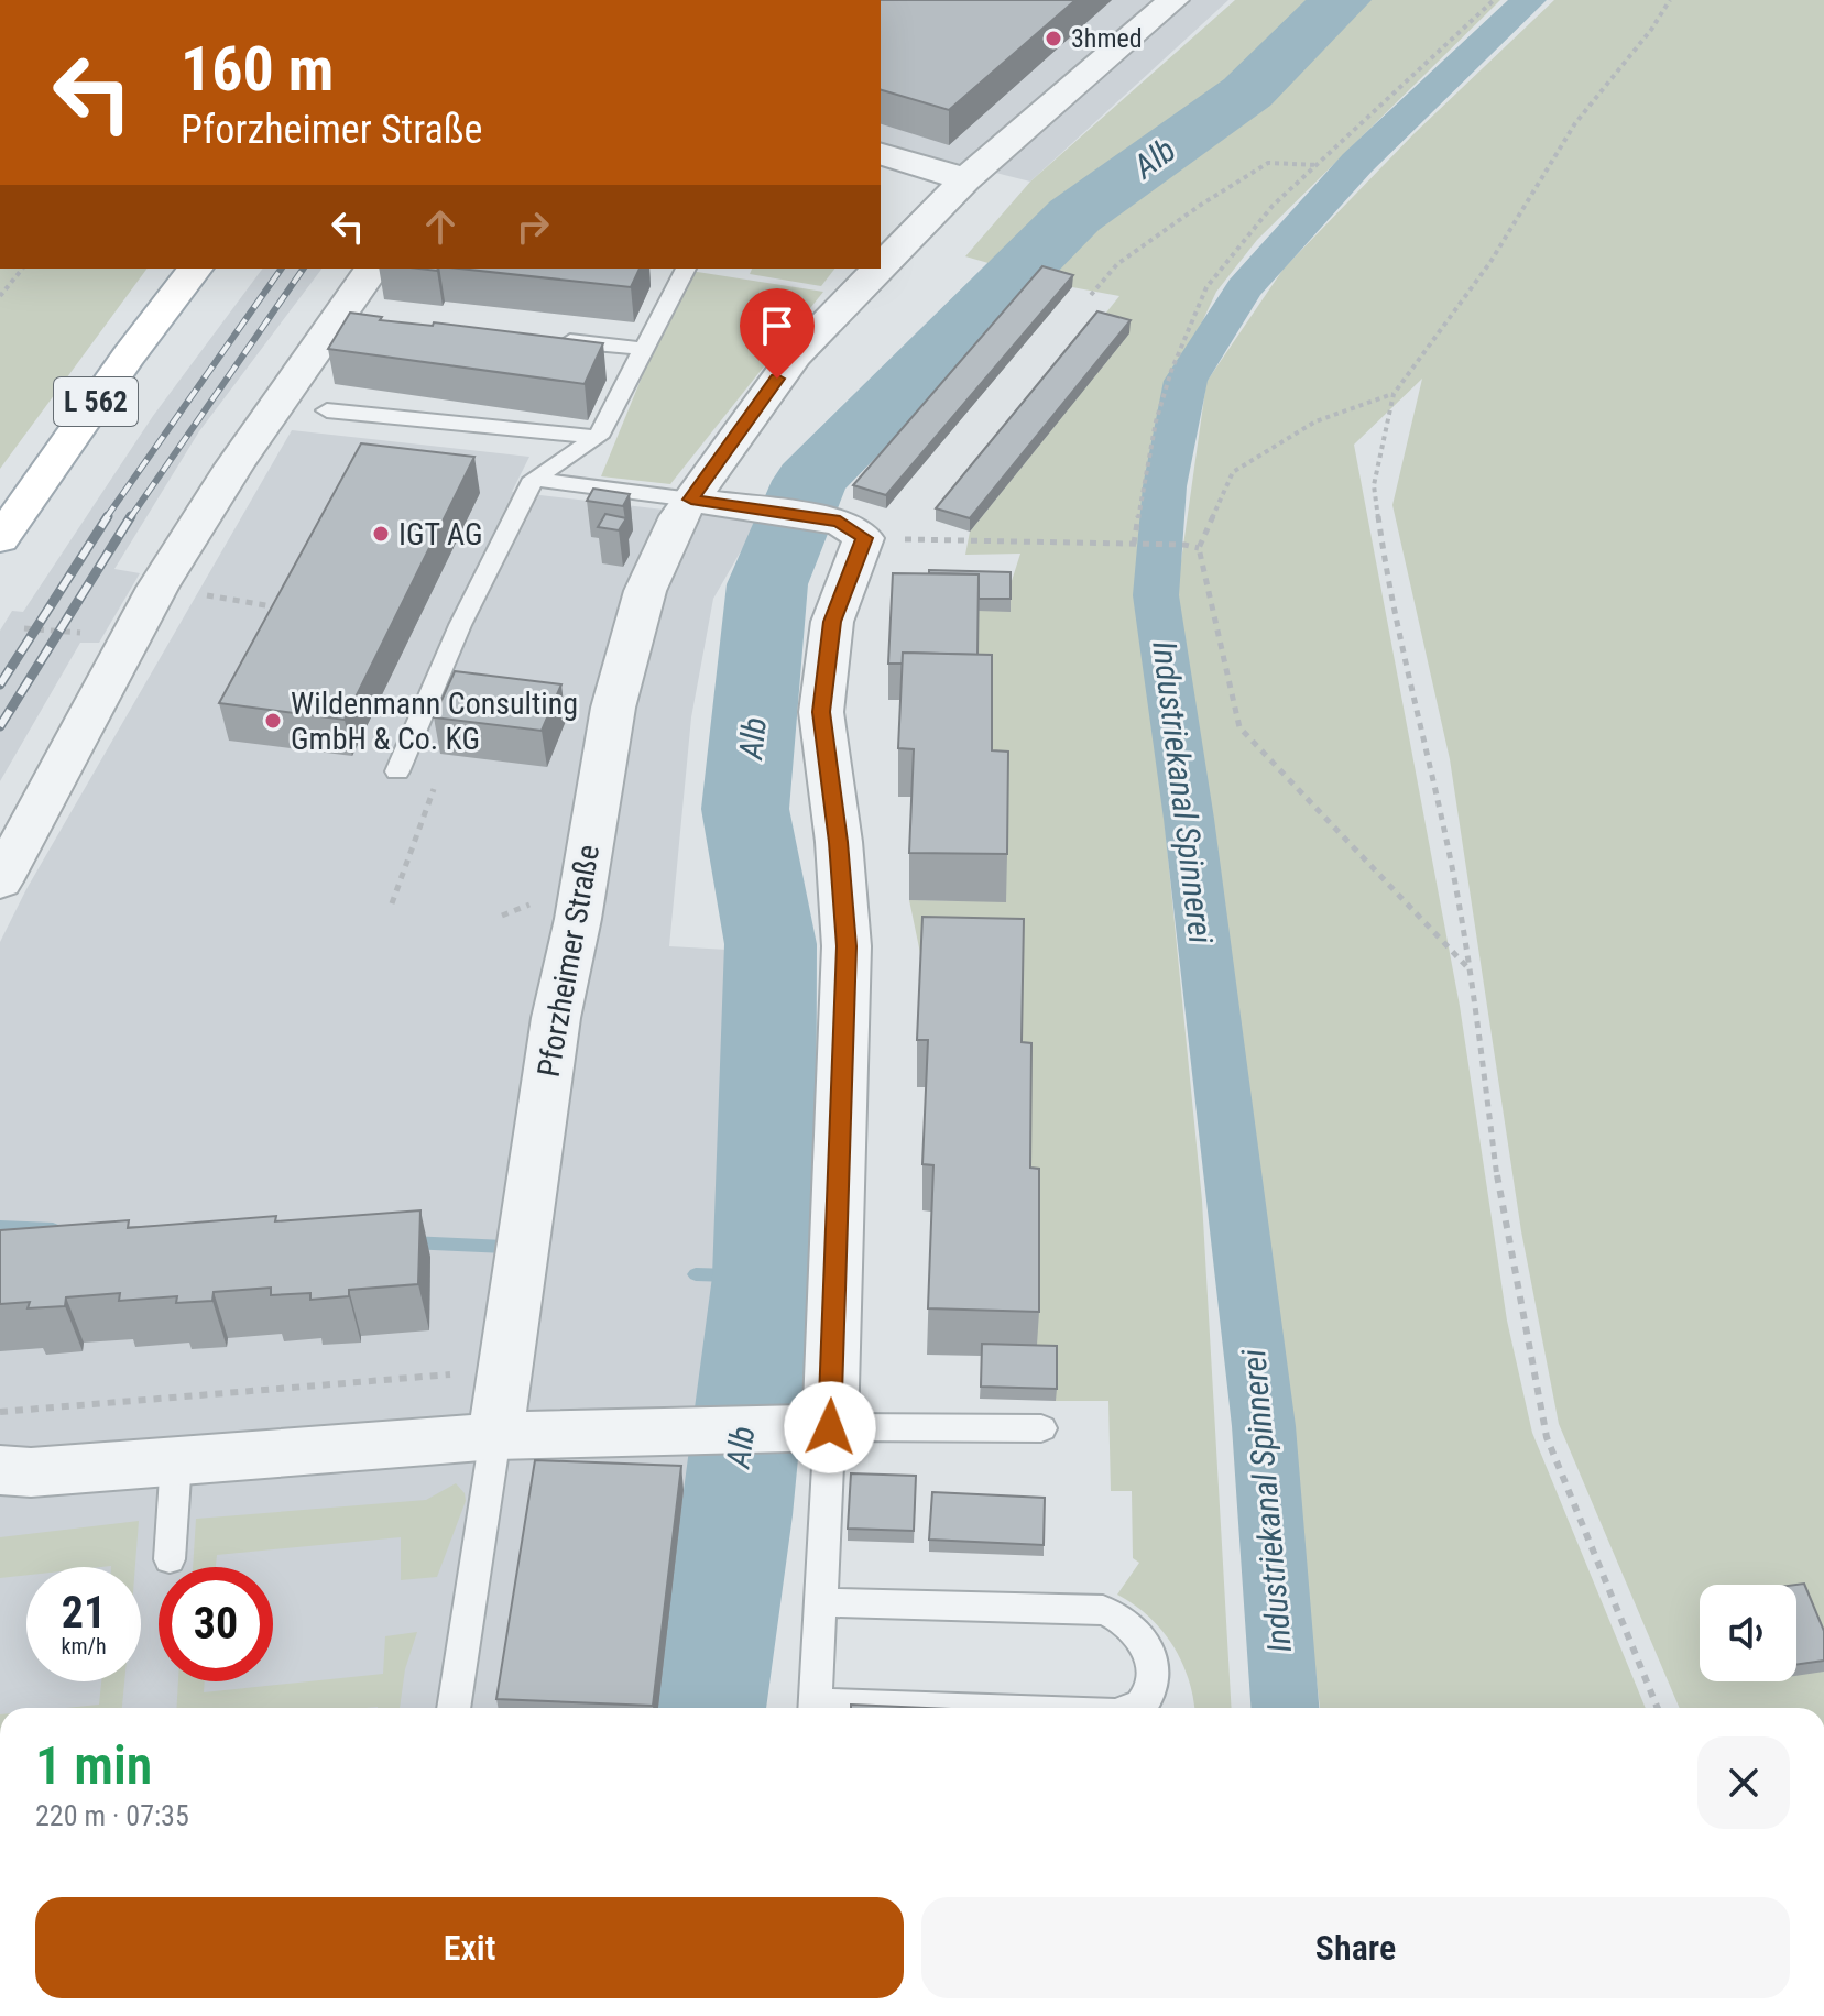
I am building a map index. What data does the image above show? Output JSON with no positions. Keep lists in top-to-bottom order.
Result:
{
  "streets": {
    "main road": ["L 562"],
    "street": ["Pforzheimer Straße"]
  },
  "water": ["Alb", "Industriekanal Spinnerei"],
  "places": ["3hmed", "IGT AG", "Wildenmann Consulting GmbH & Co. KG"],
  "page": {
    "turn": ["160 m", "Pforzheimer Straße"],
    "speed": "21 km/h",
    "limit": "30",
    "heading": ["1 min", "220 m · 07:35"],
    "buttons": ["Exit", "Share"]
  }
}
